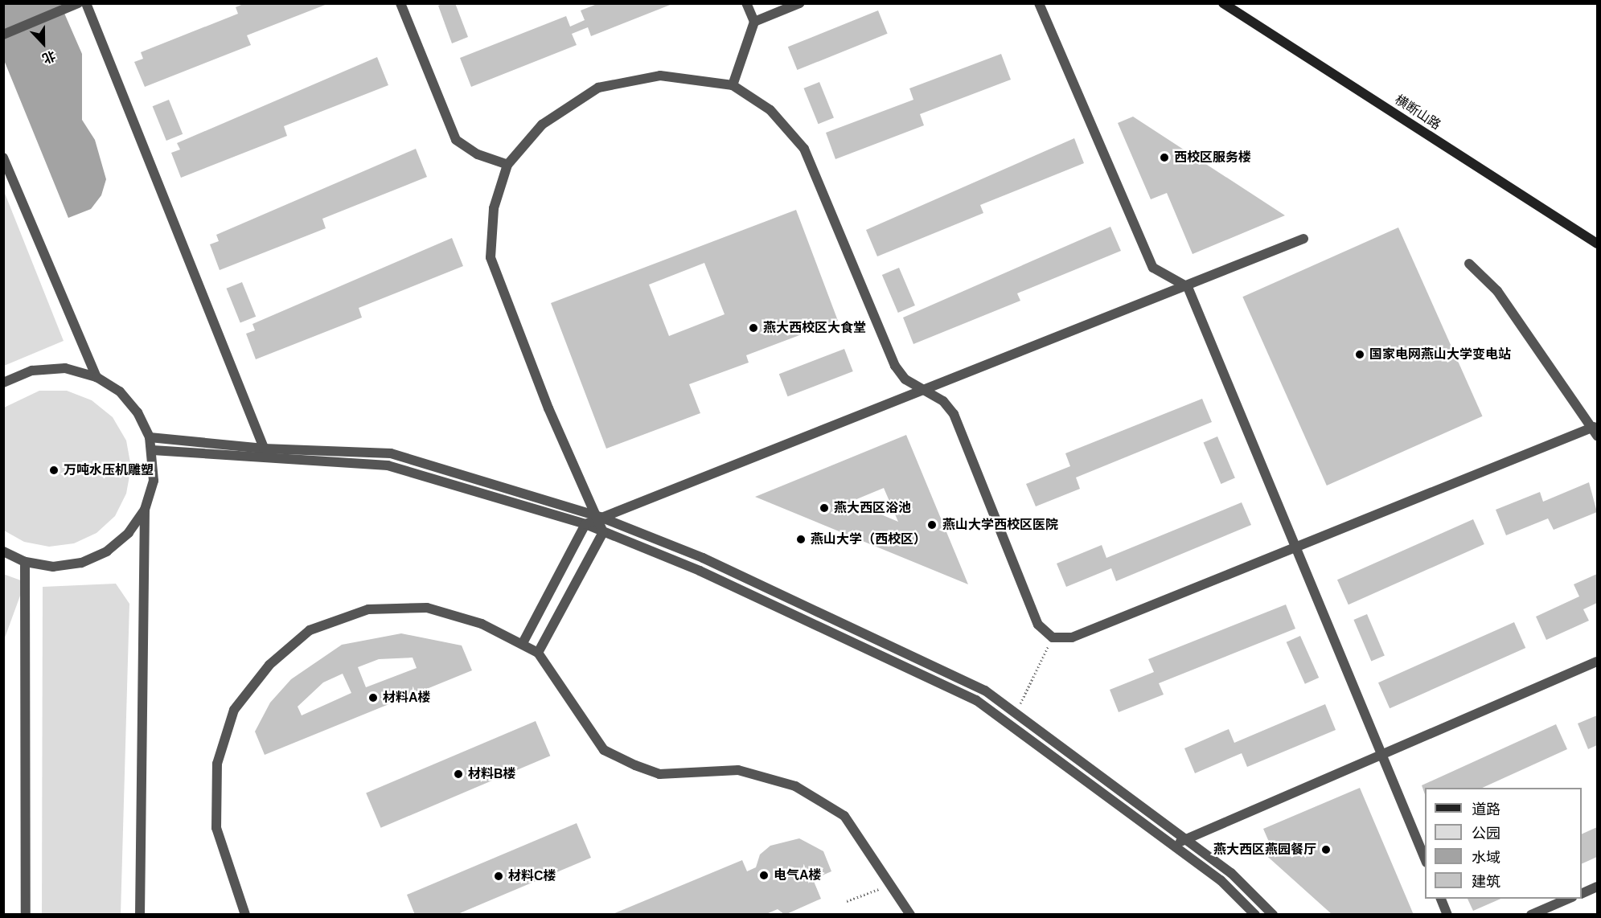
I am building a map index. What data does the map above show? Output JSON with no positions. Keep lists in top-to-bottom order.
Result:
{
  "streets": {
    "main road": ["横断山路"]
  },
  "places": [
    "西校区服务楼",
    "燕大西校区大食堂",
    "国家电网燕山大学变电站",
    "万吨水压机雕塑",
    "燕大西区浴池",
    "燕山大学西校区医院",
    "燕山大学（西校区）",
    "材料A楼",
    "材料B楼",
    "燕大西区燕园餐厅",
    "电气A楼",
    "材料C楼"
  ],
  "legend": [
    "道路",
    "公园",
    "水域",
    "建筑"
  ],
  "north": "bottom"
}
